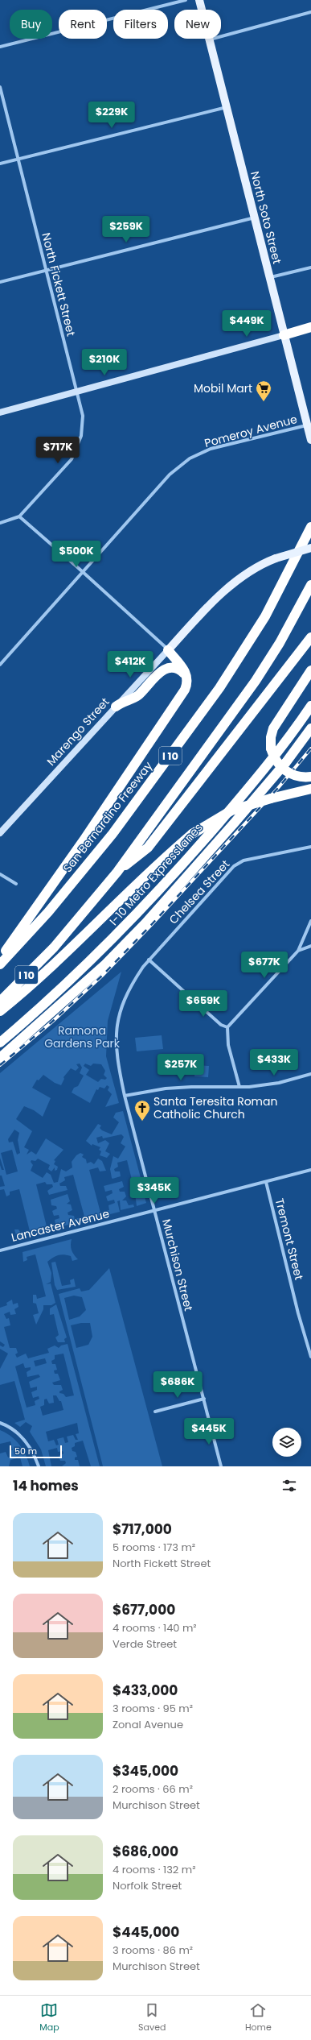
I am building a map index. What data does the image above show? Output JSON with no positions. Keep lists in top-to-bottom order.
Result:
{
  "streets": {
    "highway": ["I 10", "San Bernardino Freeway", "I-10 Metro ExpressLanes"],
    "main road": ["North Soto Street", "Marengo Street"],
    "street": [
      "North Fickett Street",
      "Pomeroy Avenue",
      "Chelsea Street",
      "Lancaster Avenue",
      "Tremont Street",
      "Murchison Street"
    ]
  },
  "crossings": [
    ["North Soto Street", "Pomeroy Avenue"],
    ["Chelsea Street", "Murchison Street"],
    ["Lancaster Avenue", "Tremont Street"],
    ["Lancaster Avenue", "Murchison Street"]
  ],
  "parks": ["Ramona Gardens Park"],
  "places": {
    "supermarket": ["Mobil Mart"],
    "church": ["Santa Teresita Roman Catholic Church"]
  },
  "scale_bar": "50 m",
  "page": {
    "chip": [
      "Buy",
      "Rent",
      "Filters",
      "New"
    ],
    "price": [
      "$229K",
      "$259K",
      "$449K",
      "$210K",
      "$717K",
      "$500K",
      "$412K",
      "$677K",
      "$659K",
      "$433K",
      "$257K",
      "$345K",
      "$686K",
      "$445K"
    ],
    "scale": "50 m",
    "heading": "14 homes",
    "list": [
      {
        "name": "$717,000",
        "note": "5 rooms · 173 m² · North Fickett Street"
      },
      {
        "name": "$677,000",
        "note": "4 rooms · 140 m² · Verde Street"
      },
      {
        "name": "$433,000",
        "note": "3 rooms · 95 m² · Zonal Avenue"
      },
      {
        "name": "$345,000",
        "note": "2 rooms · 66 m² · Murchison Street"
      },
      {
        "name": "$686,000",
        "note": "4 rooms · 132 m² · Norfolk Street"
      },
      {
        "name": "$445,000",
        "note": "3 rooms · 86 m² · Murchison Street"
      }
    ],
    "tabs": ["Map", "Saved", "Home"]
  }
}
